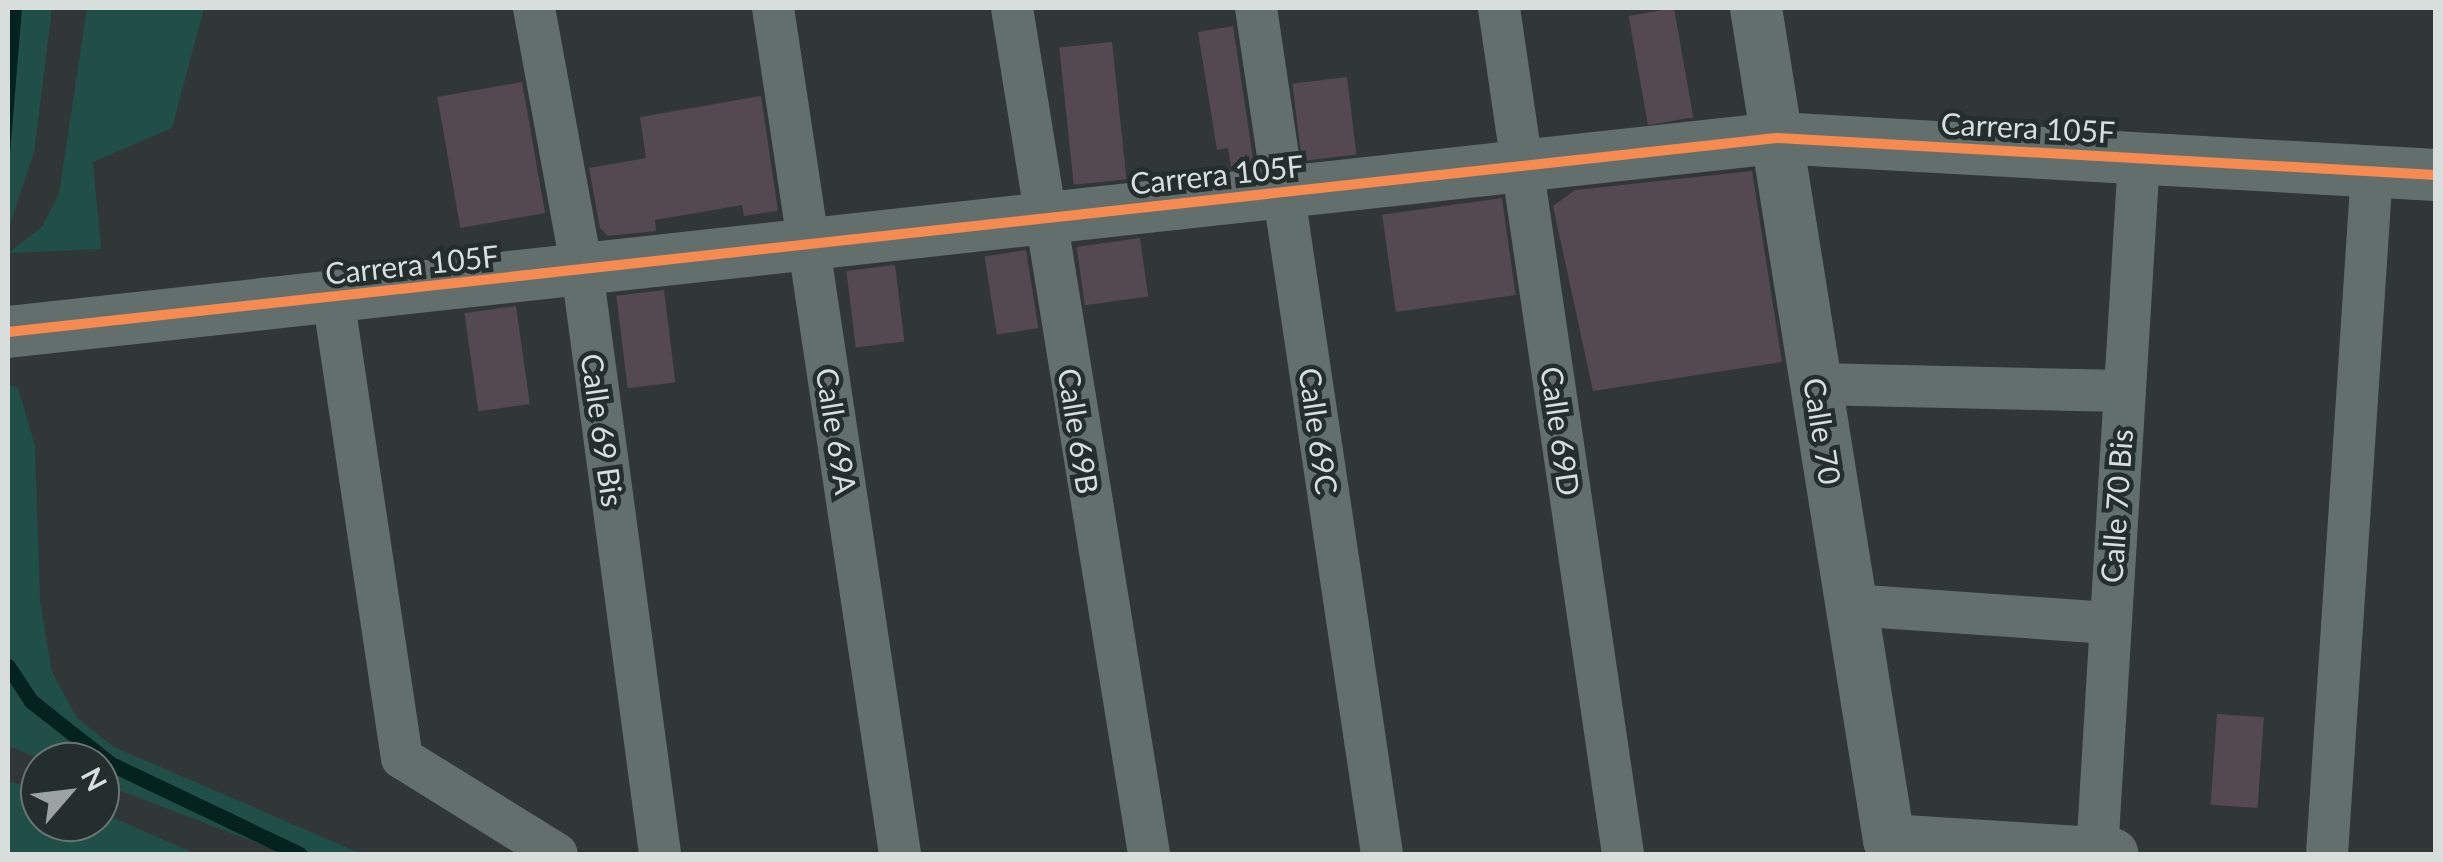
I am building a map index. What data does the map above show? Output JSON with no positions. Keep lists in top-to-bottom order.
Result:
{
  "streets": {
    "street": [
      "Carrera 105F",
      "Calle 69 Bis",
      "Calle 69A",
      "Calle 69B",
      "Calle 69C",
      "Calle 69D",
      "Calle 70",
      "Calle 70 Bis"
    ]
  },
  "crossings": [
    ["Carrera 105F", "Calle 69 Bis"],
    ["Carrera 105F", "Calle 69A"],
    ["Carrera 105F", "Calle 69B"],
    ["Carrera 105F", "Calle 69C"],
    ["Carrera 105F", "Calle 69D"],
    ["Carrera 105F", "Calle 70"],
    ["Carrera 105F", "Calle 70 Bis"]
  ],
  "north": "top right"
}
